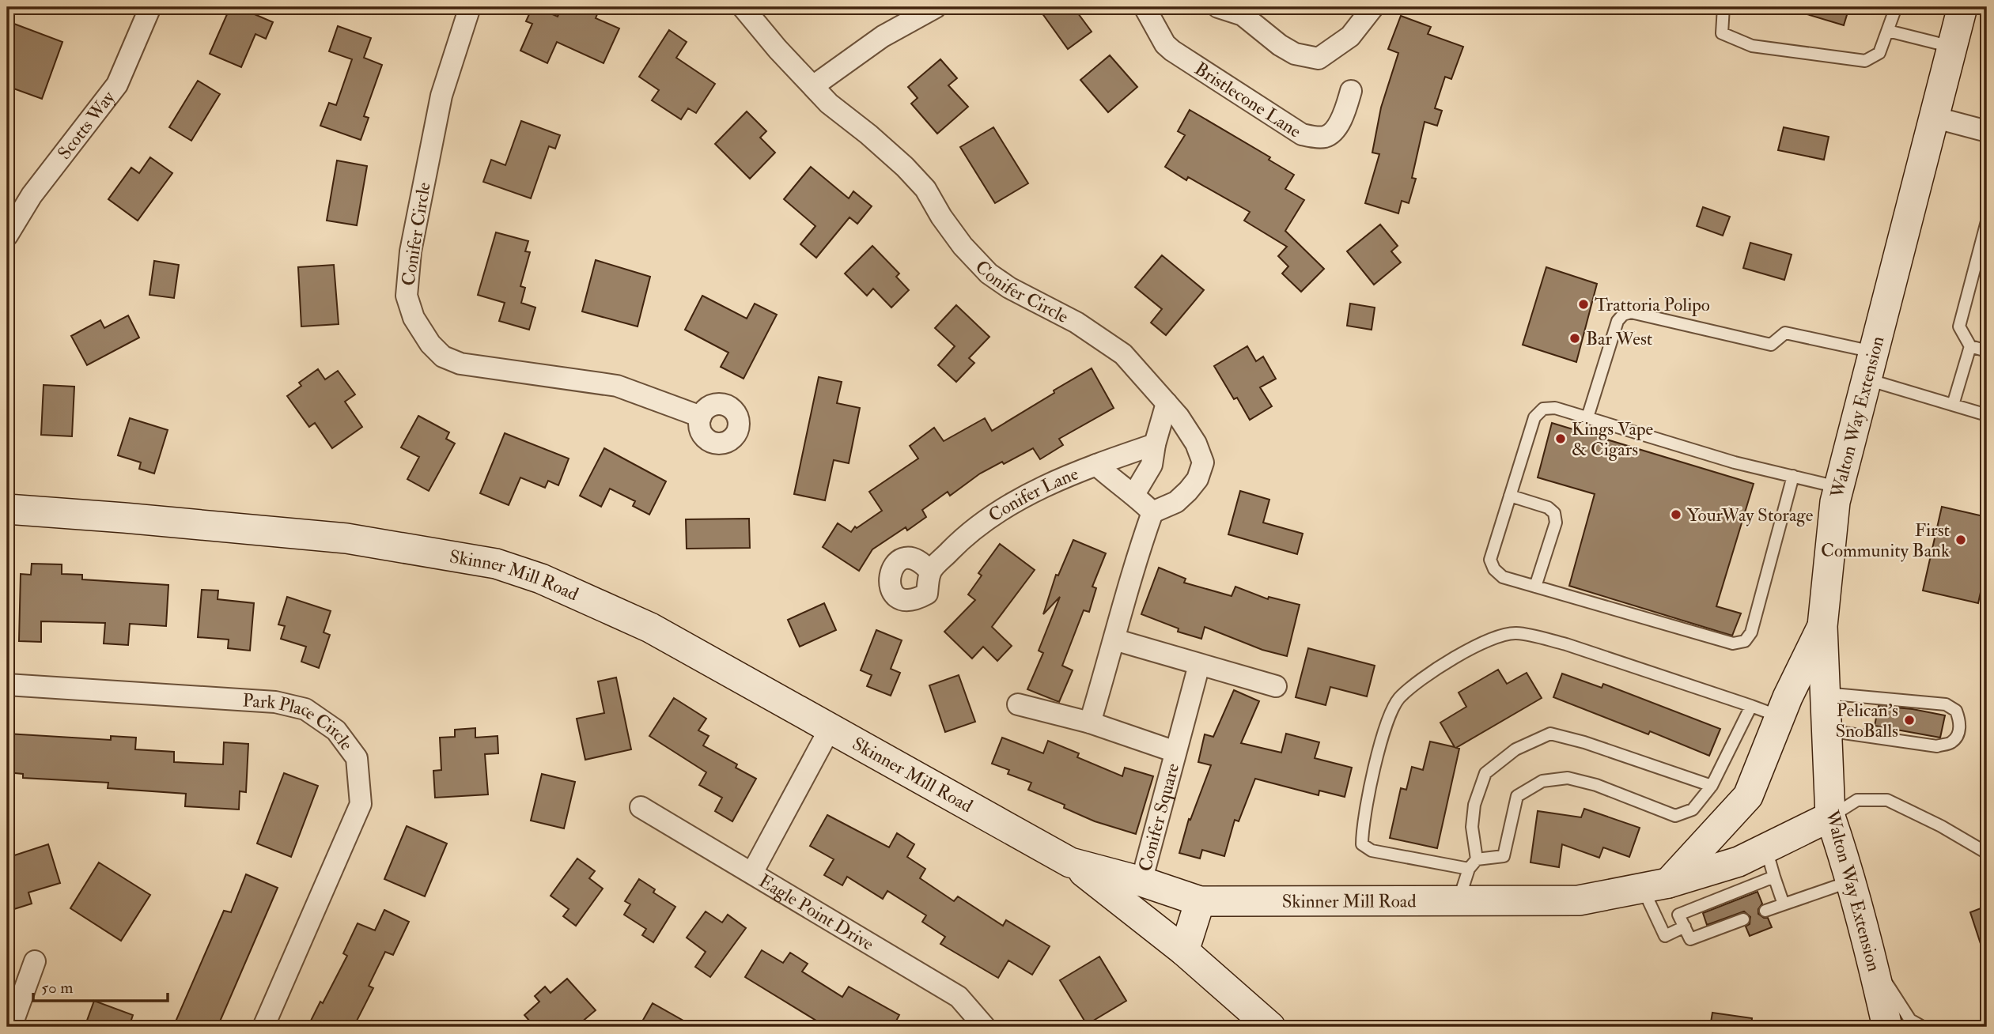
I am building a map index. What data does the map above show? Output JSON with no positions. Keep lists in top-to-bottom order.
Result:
{
  "streets": {
    "street": [
      "Bristlecone Lane",
      "Scotts Way",
      "Conifer Circle",
      "Walton Way Extension",
      "Conifer Lane",
      "Skinner Mill Road",
      "Park Place Circle",
      "Conifer Square",
      "Eagle Point Drive"
    ]
  },
  "crossings": [
    ["Walton Way Extension", "Skinner Mill Road"],
    ["Skinner Mill Road", "Conifer Square"]
  ],
  "places": [
    "Trattoria Polipo",
    "Bar West",
    "Kings Vape & Cigars",
    "YourWay Storage",
    "First Community Bank",
    "Pelican’s SnoBalls"
  ],
  "scale_bar": "50 m"
}
